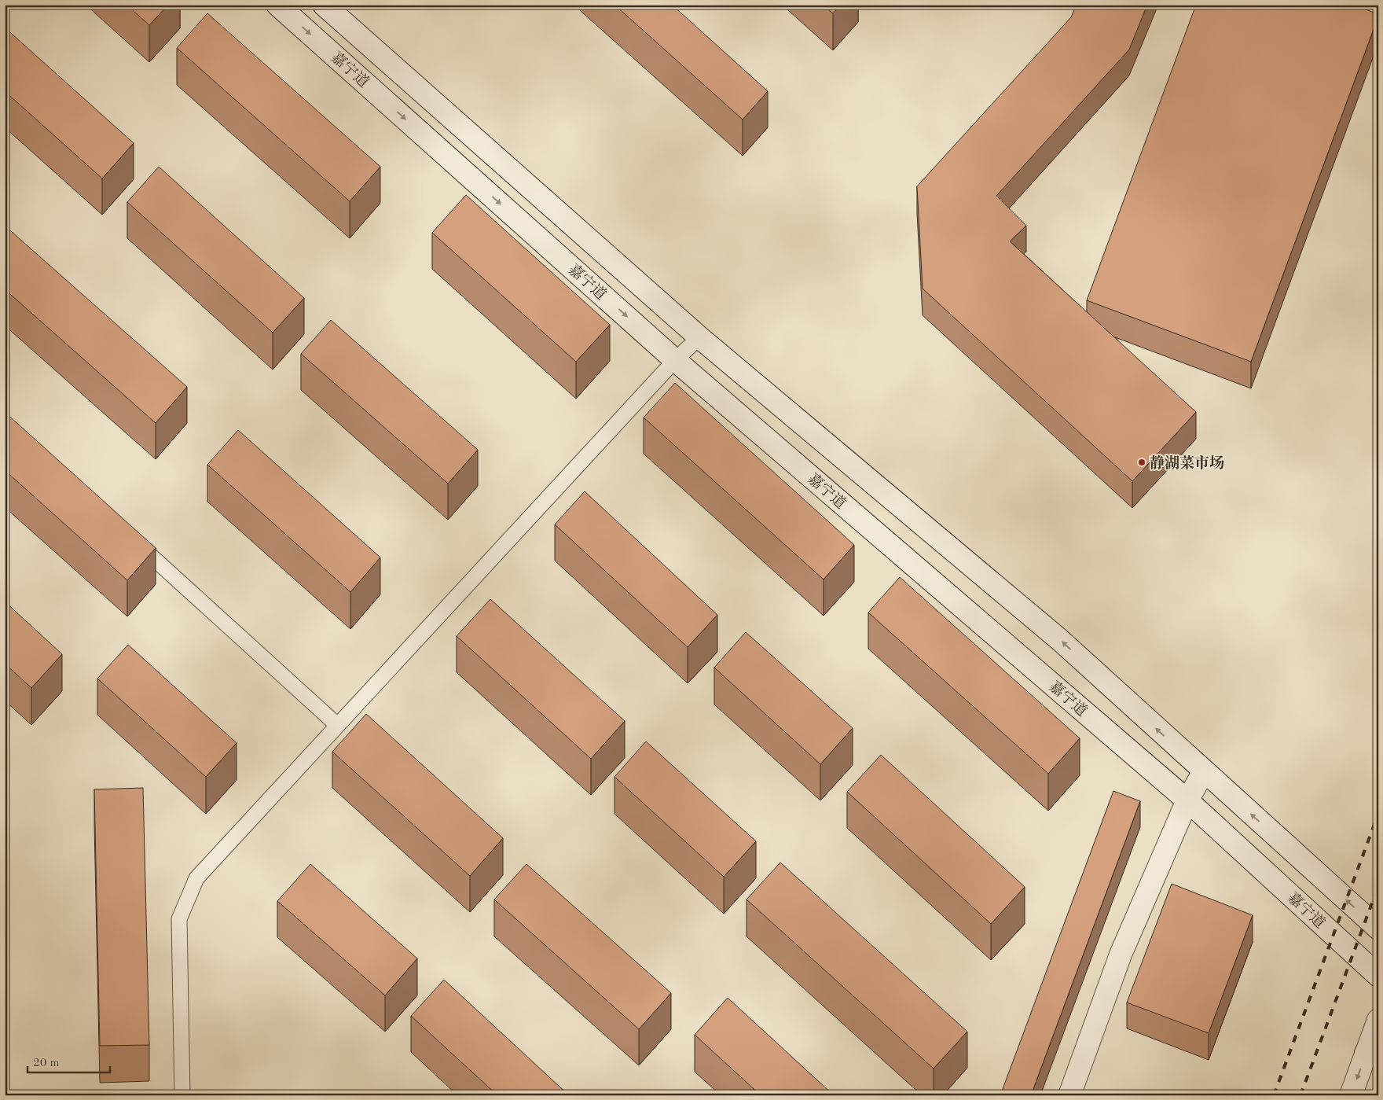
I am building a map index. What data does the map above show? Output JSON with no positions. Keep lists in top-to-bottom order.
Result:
{
  "streets": {
    "main road": ["嘉宁道"]
  },
  "places": ["静湖菜市场"],
  "scale_bar": "20 m"
}
